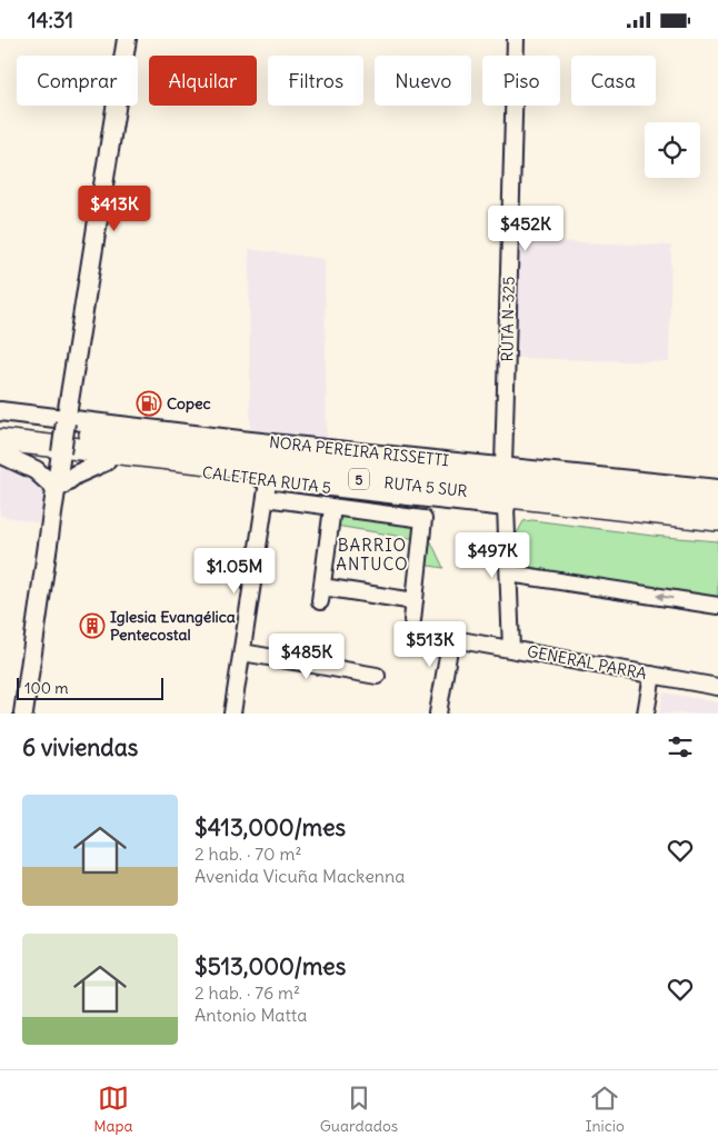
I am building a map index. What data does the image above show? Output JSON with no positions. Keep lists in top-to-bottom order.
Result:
{
  "streets": {
    "highway": ["5", "RUTA 5 SUR"],
    "main road": ["NORA PEREIRA RISSETTI", "CALETERA RUTA 5"],
    "street": ["RUTA N-325", "GENERAL PARRA"]
  },
  "crossings": [
    ["RUTA N-325", "NORA PEREIRA RISSETTI"]
  ],
  "districts": ["BARRIO ANTUCO"],
  "places": {
    "fuel station": ["Copec"],
    "building": ["Iglesia Evangélica Pentecostal"]
  },
  "scale_bar": "100 m",
  "page": {
    "status": "14:31",
    "chip": [
      "Comprar",
      "Alquilar",
      "Filtros",
      "Nuevo",
      "Piso",
      "Casa"
    ],
    "price": [
      "$413K",
      "$452K",
      "$497K",
      "$1.05M",
      "$513K",
      "$485K"
    ],
    "scale": "100 m",
    "heading": "6 viviendas",
    "list": [
      {
        "name": "$413,000/mes",
        "note": "2 hab. · 70 m² · Avenida Vicuña Mackenna"
      },
      {
        "name": "$513,000/mes",
        "note": "2 hab. · 76 m² · Antonio Matta"
      }
    ],
    "tabs": ["Mapa", "Guardados", "Inicio"]
  }
}
